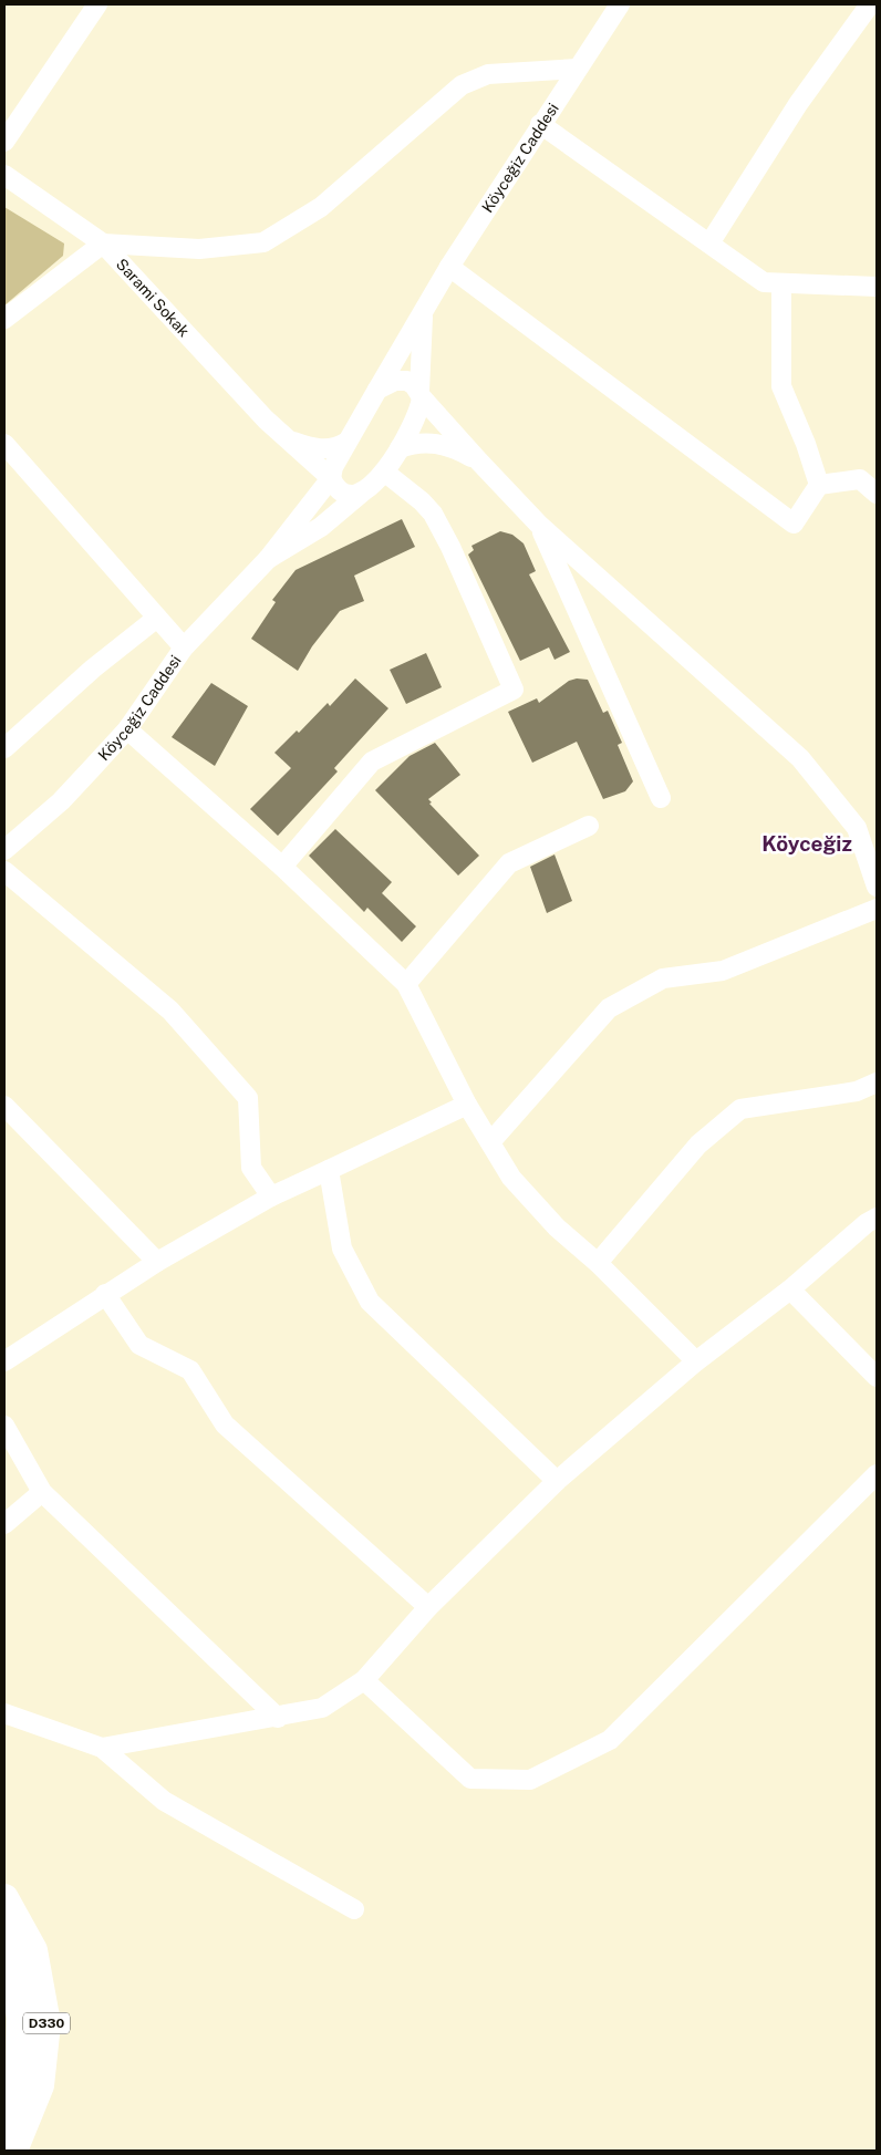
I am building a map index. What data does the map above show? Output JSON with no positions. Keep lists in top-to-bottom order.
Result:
{
  "streets": {
    "highway": ["D330"],
    "street": ["Köyceğiz Caddesi", "Sarami Sokak"]
  },
  "crossings": [
    ["Köyceğiz Caddesi", "Sarami Sokak"]
  ],
  "districts": ["Köyceğiz"]
}
